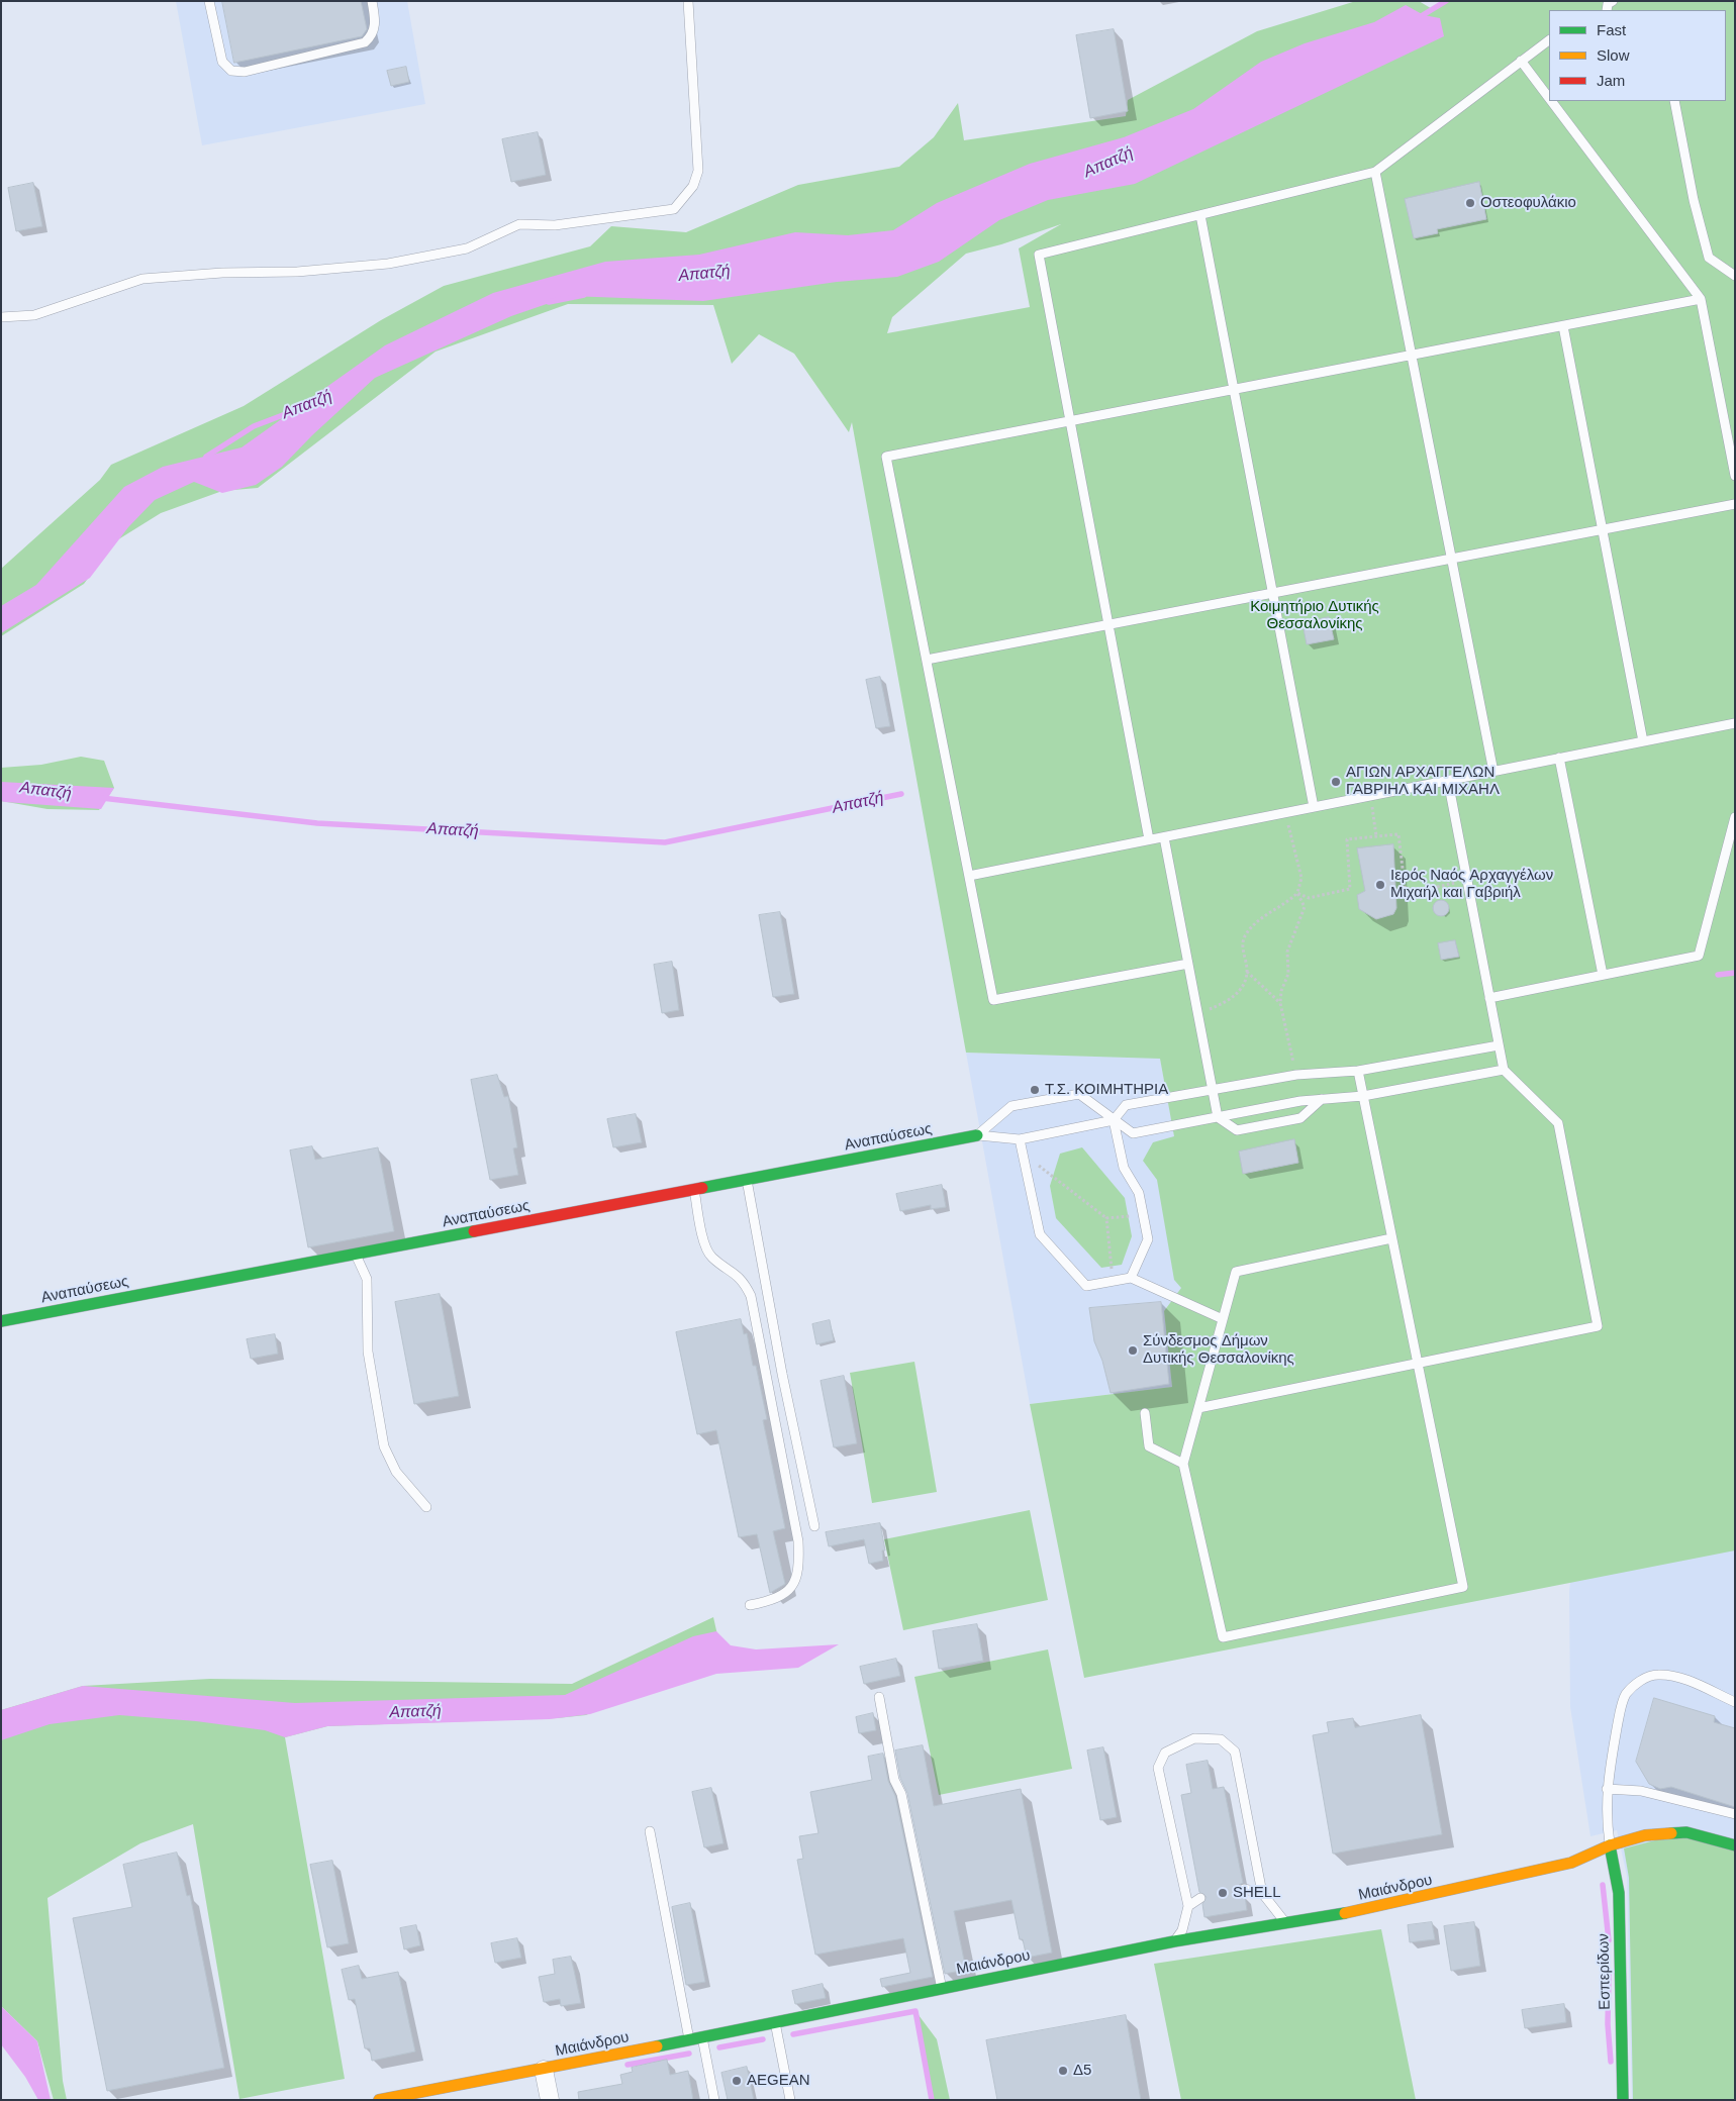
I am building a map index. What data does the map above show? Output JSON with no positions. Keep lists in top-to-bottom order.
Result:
{
  "streets": {
    "main road": ["Αναπαύσεως", "Μαιάνδρου", "Εσπερίδων"]
  },
  "crossings": [
    ["Μαιάνδρου", "Εσπερίδων"]
  ],
  "water": ["Απατζή"],
  "parks": ["Κοιμητήριο Δυτικής Θεσσαλονίκης"],
  "places": [
    "Οστεοφυλάκιο",
    "ΑΓΙΩΝ ΑΡΧΑΓΓΕΛΩΝ ΓΑΒΡΙΗΛ ΚΑΙ ΜΙΧΑΗΛ",
    "Ιερός Ναός Αρχαγγέλων Μιχαήλ και Γαβριήλ",
    "Τ.Σ. ΚΟΙΜΗΤΗΡΙΑ",
    "Σύνδεσμος Δήμων Δυτικής Θεσσαλονίκης",
    "SHELL",
    "Δ5",
    "AEGEAN"
  ],
  "legend": ["Fast", "Slow", "Jam"]
}
